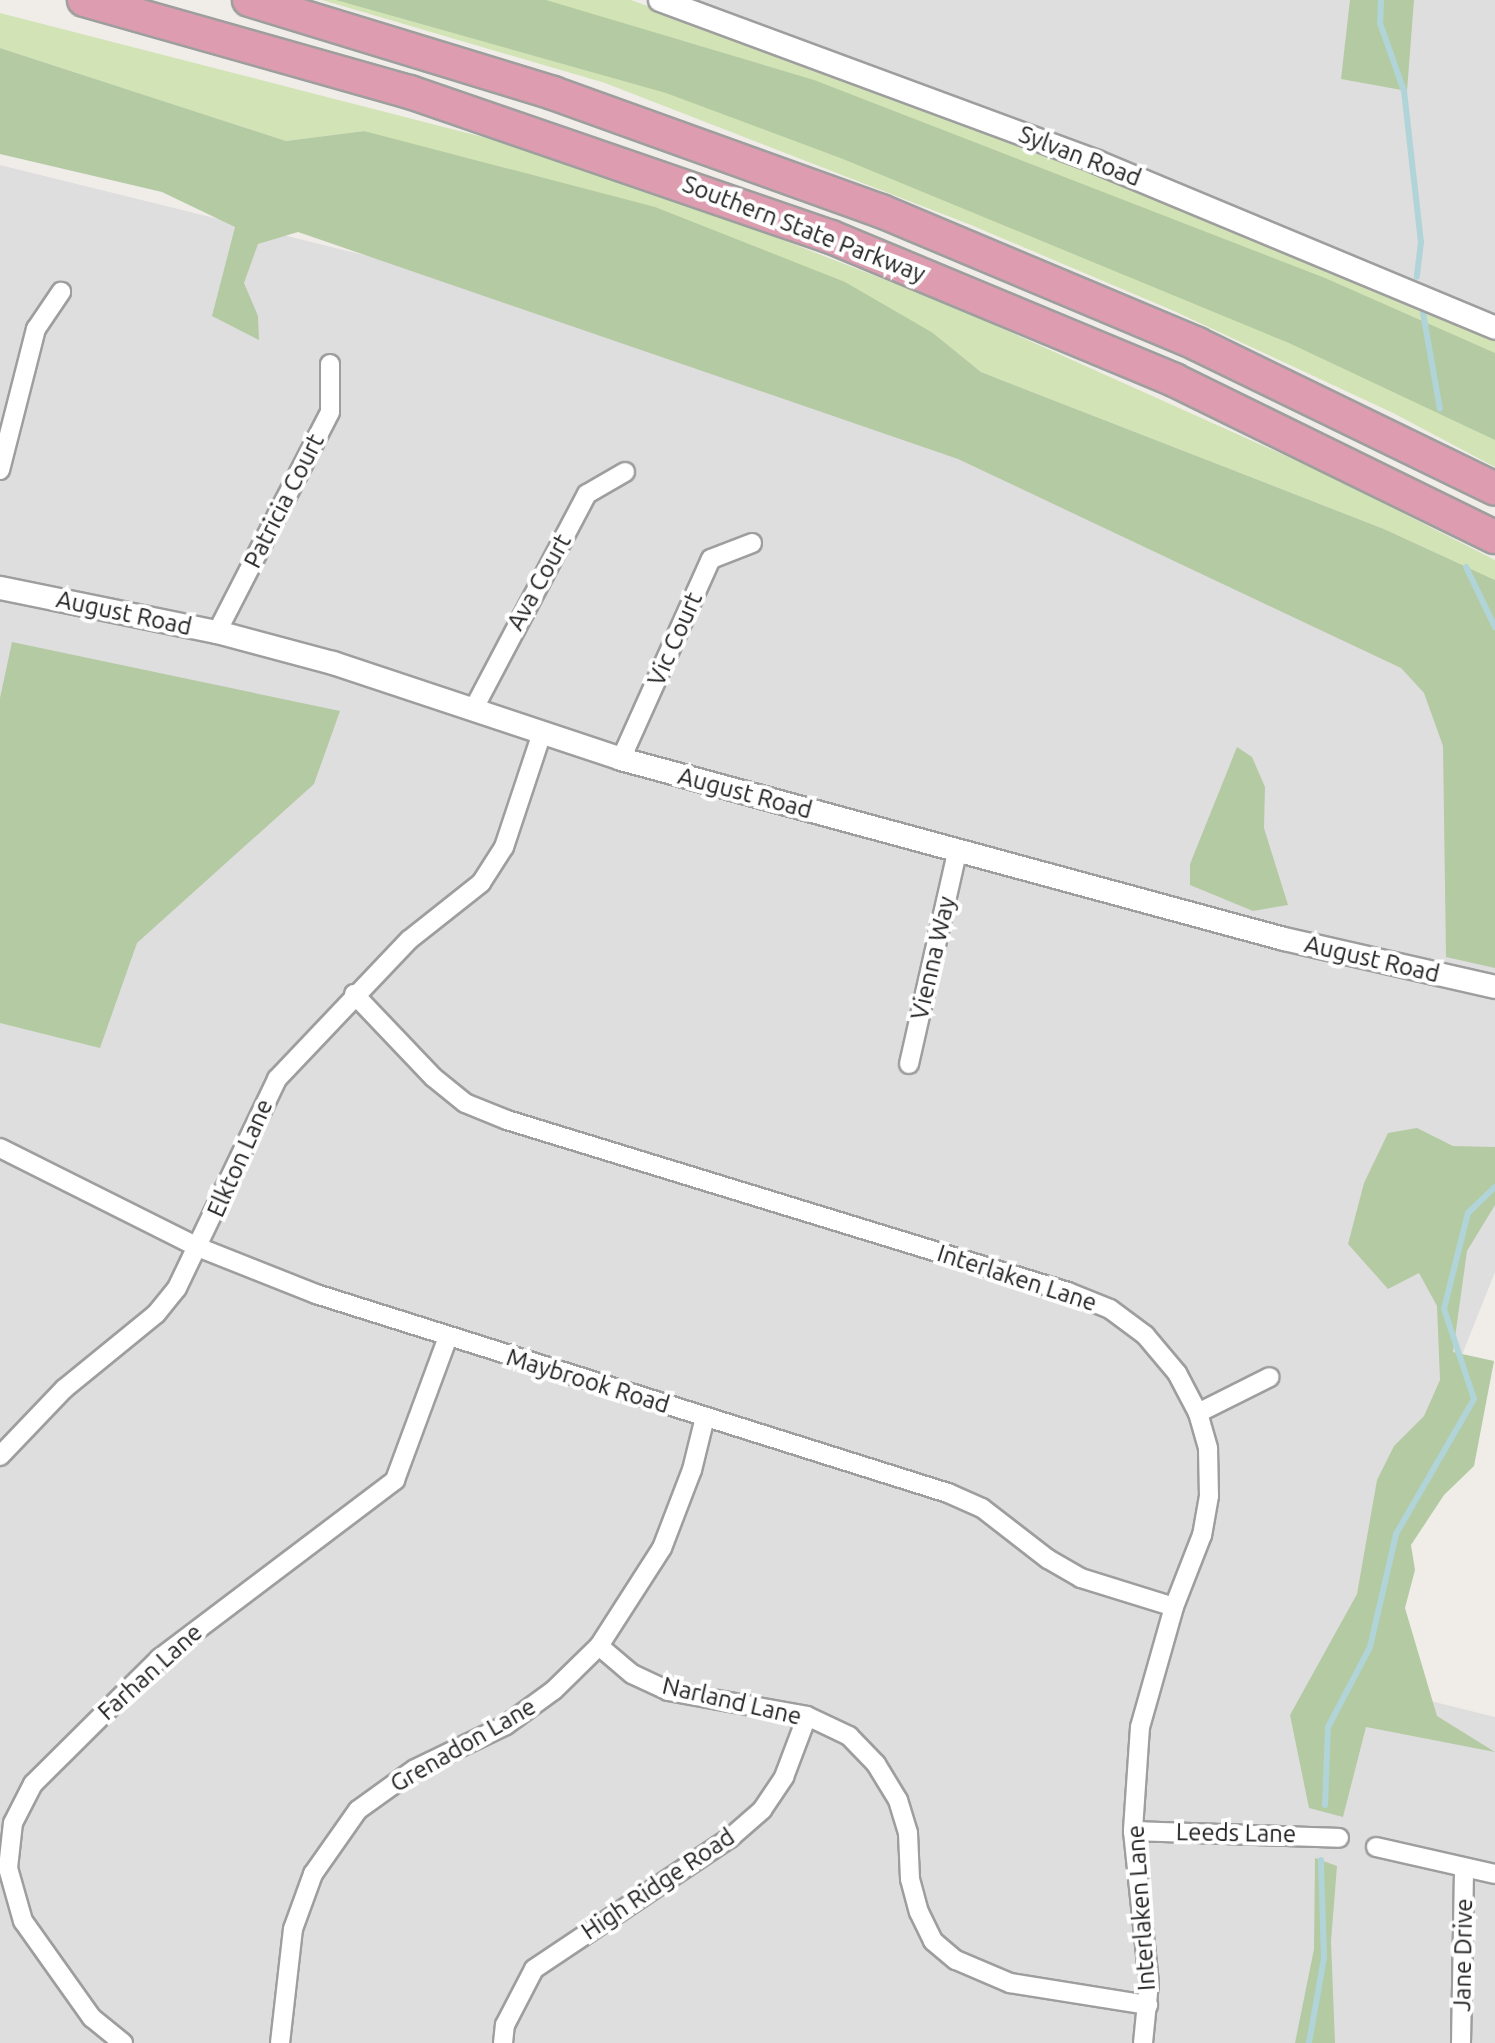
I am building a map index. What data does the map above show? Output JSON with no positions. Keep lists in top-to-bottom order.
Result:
{
  "streets": {
    "highway": ["Southern State Parkway"],
    "street": [
      "Sylvan Road",
      "Patricia Court",
      "Ava Court",
      "August Road",
      "Vic Court",
      "Vienna Way",
      "Elkton Lane",
      "Interlaken Lane",
      "Maybrook Road",
      "Farhan Lane",
      "Narland Lane",
      "Grenadon Lane",
      "Leeds Lane",
      "High Ridge Road",
      "Jane Drive"
    ]
  },
  "crossings": [
    ["Patricia Court", "August Road"],
    ["Ava Court", "August Road"],
    ["August Road", "Vic Court"],
    ["August Road", "Vienna Way"],
    ["August Road", "Elkton Lane"],
    ["Elkton Lane", "Interlaken Lane"],
    ["Elkton Lane", "Maybrook Road"],
    ["Interlaken Lane", "Maybrook Road"],
    ["Interlaken Lane", "Narland Lane"],
    ["Interlaken Lane", "Leeds Lane"],
    ["Maybrook Road", "Farhan Lane"],
    ["Maybrook Road", "Grenadon Lane"],
    ["Narland Lane", "Grenadon Lane"],
    ["Narland Lane", "High Ridge Road"]
  ]
}
